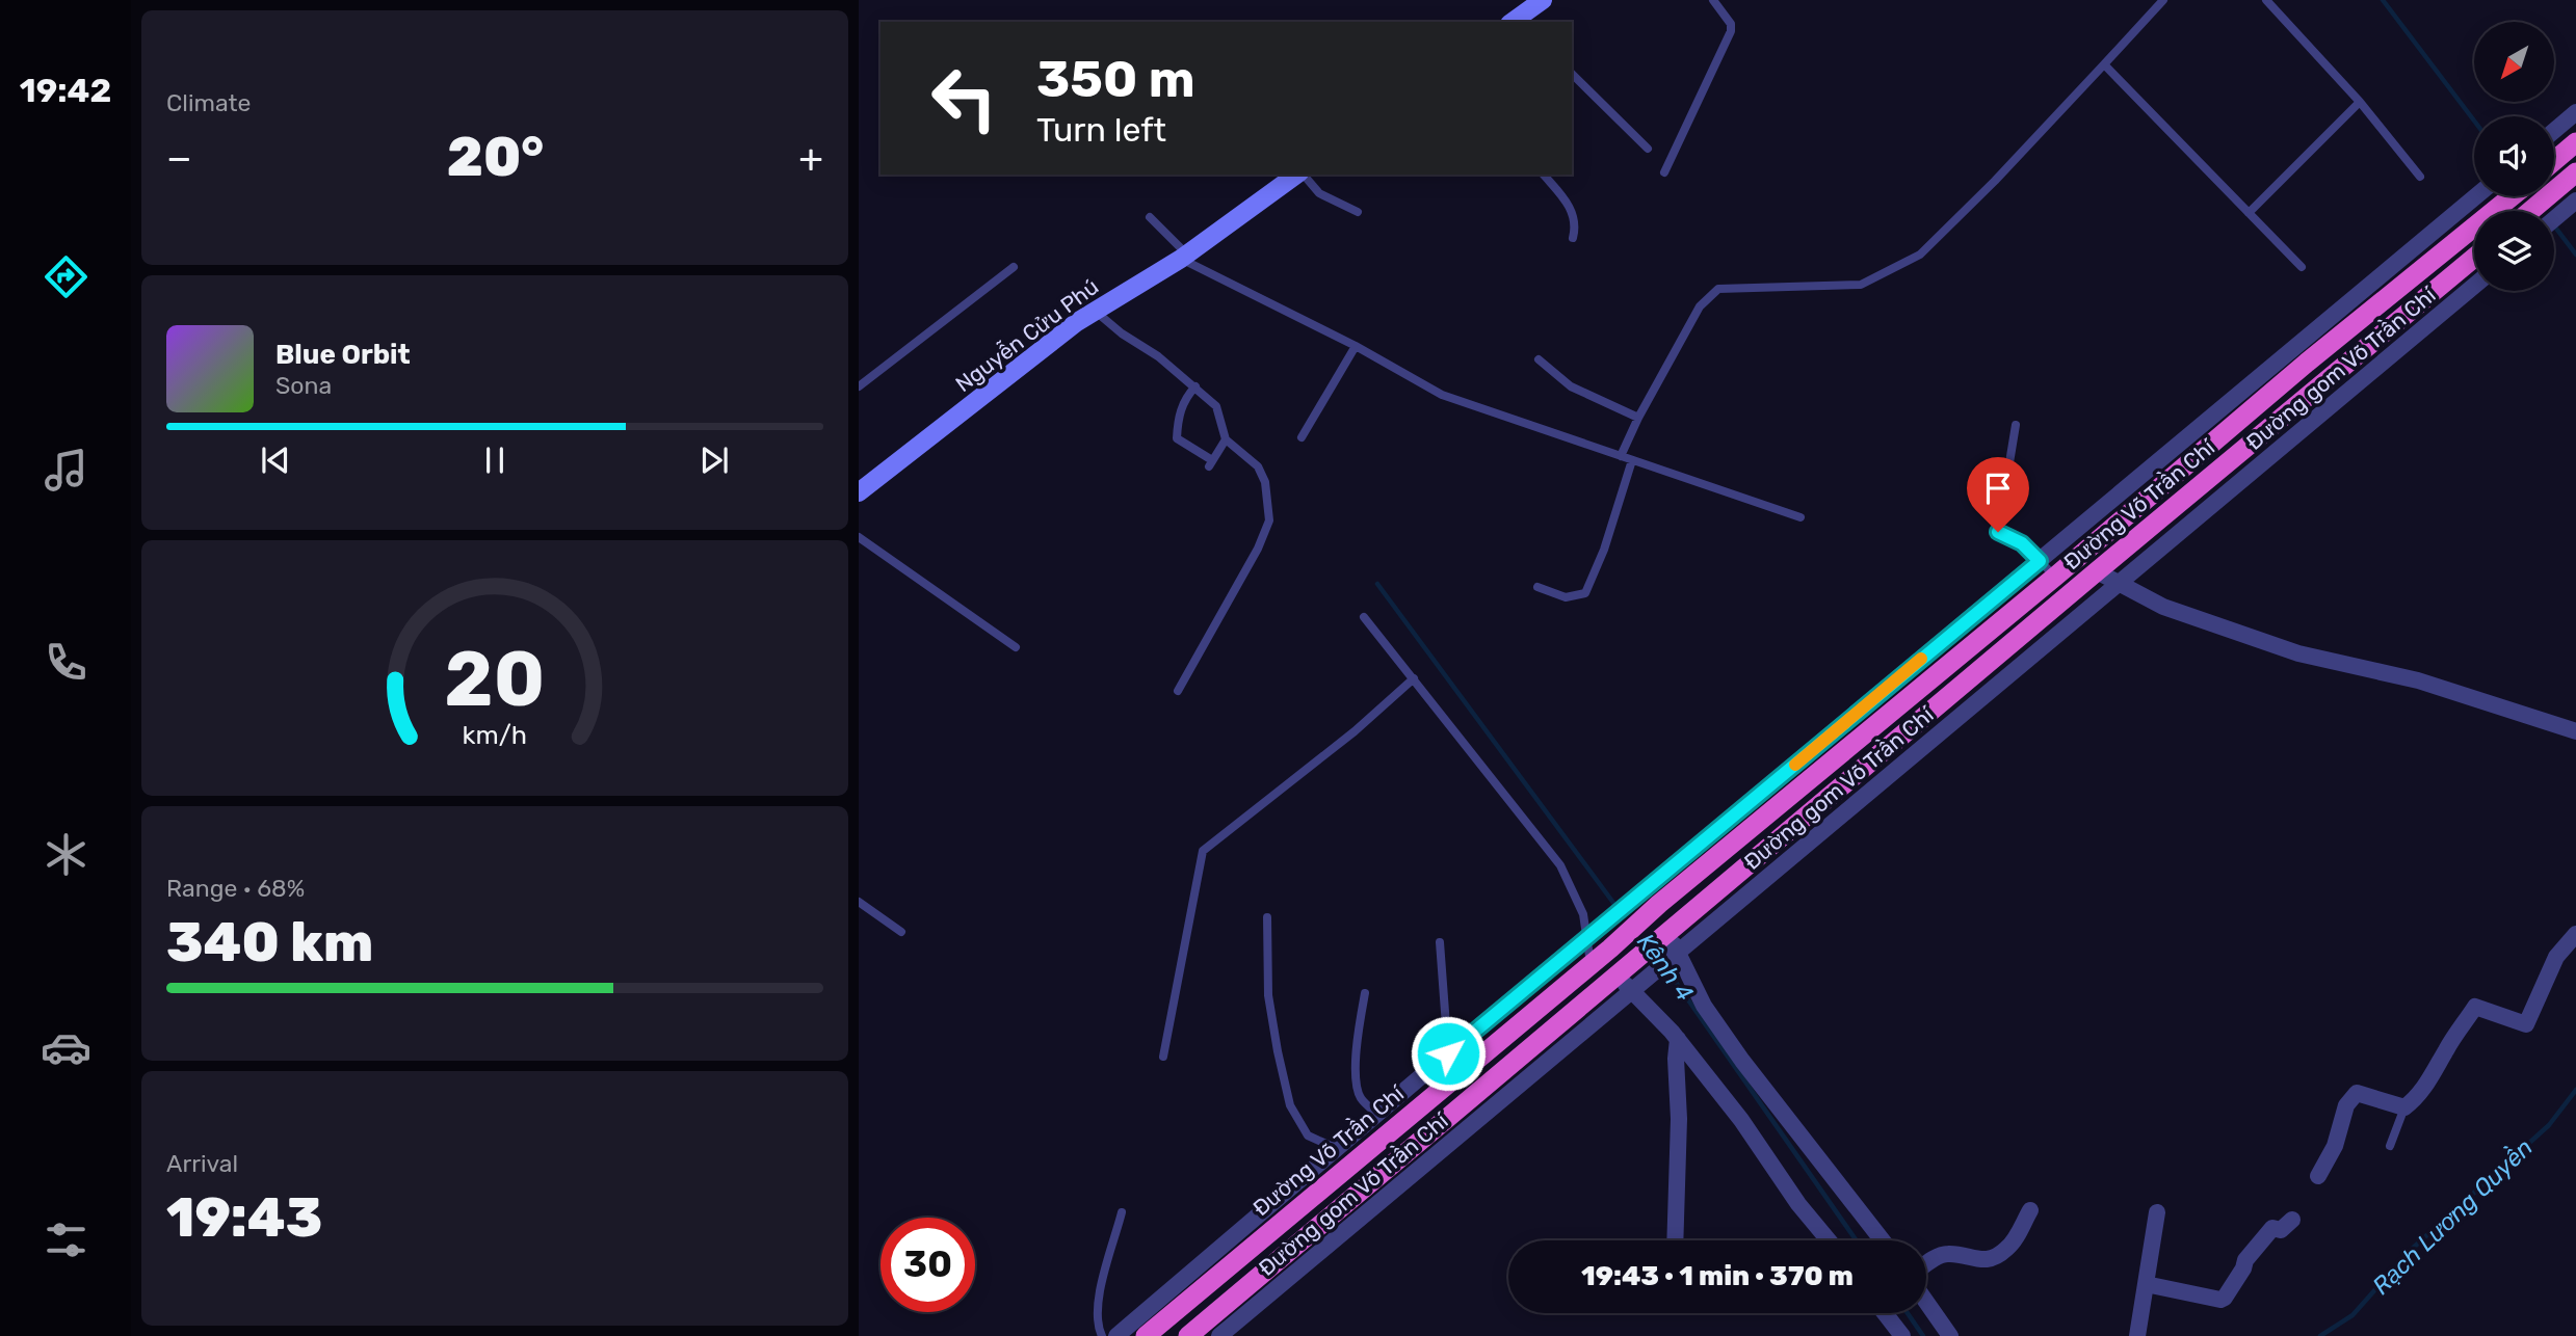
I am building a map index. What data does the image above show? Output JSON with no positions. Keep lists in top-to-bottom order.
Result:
{
  "streets": {
    "highway": ["Đường Võ Trần Chí"],
    "main road": ["Nguyễn Cửu Phú"],
    "street": ["Đường gom Võ Trần Chí"]
  },
  "crossings": [
    ["Đường gom Võ Trần Chí", "Đường Võ Trần Chí"]
  ],
  "water": ["Kênh 4", "Rạch Lương Quyền"],
  "north": "bottom left",
  "page": {
    "tabs": "19:42",
    "tile": [
      "Climate",
      ["Range · 68%", "340 km"],
      ["Arrival", "19:43"]
    ],
    "turn": ["350 m", "Turn left"],
    "heat": ["−", "20°", "+"],
    "song": ["Blue Orbit", "Sona"],
    "limit": "30",
    "trip": "19:43 · 1 min · 370 m",
    "gauge": ["20", "km/h"]
  }
}
